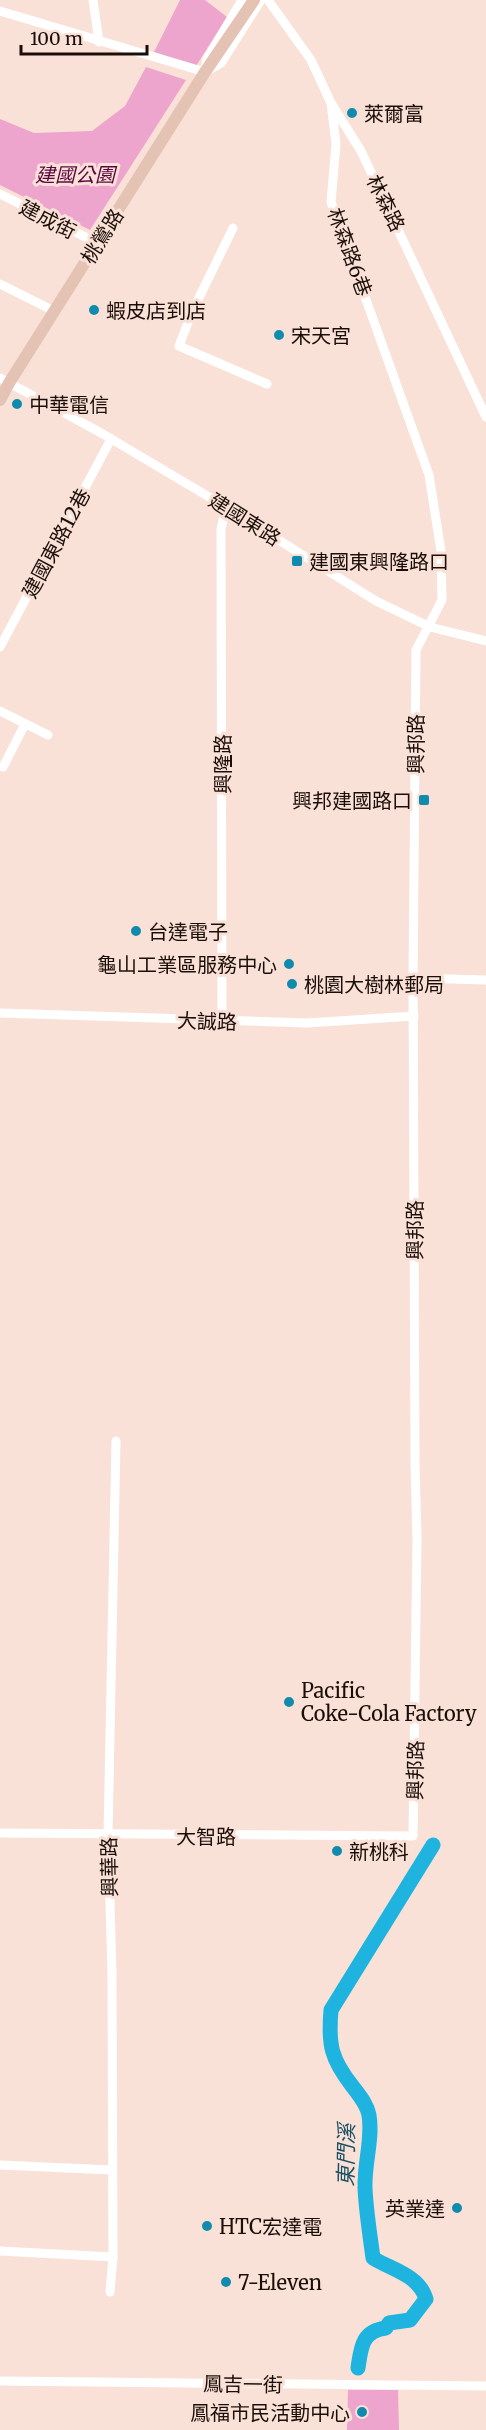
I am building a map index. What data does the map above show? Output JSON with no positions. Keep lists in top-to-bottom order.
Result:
{
  "streets": {
    "main road": ["桃鶯路"],
    "street": [
      "林森路",
      "建成街",
      "林森路6巷",
      "建國東路",
      "建國東路12巷",
      "興邦路",
      "興隆路",
      "大誠路",
      "大智路",
      "興華路",
      "鳳吉一街"
    ]
  },
  "crossings": [
    ["林森路", "林森路6巷"],
    ["建成街", "桃鶯路"],
    ["桃鶯路", "建國東路"],
    ["林森路6巷", "建國東路"],
    ["林森路6巷", "興邦路"],
    ["建國東路", "建國東路12巷"],
    ["建國東路", "興邦路"],
    ["建國東路", "興隆路"],
    ["興邦路", "大誠路"],
    ["興邦路", "大智路"],
    ["興隆路", "大誠路"],
    ["大智路", "興華路"]
  ],
  "water": ["東門溪"],
  "parks": ["建國公園"],
  "places": {
    "other": [
      "萊爾富",
      "蝦皮店到店",
      "宋天宮",
      "中華電信",
      "台達電子",
      "龜山工業區服務中心",
      "桃園大樹林郵局",
      "Pacific Coke-Cola Factory",
      "新桃科",
      "英業達",
      "HTC宏達電",
      "7-Eleven",
      "鳳福市民活動中心"
    ],
    "transit": ["建國東興隆路口", "興邦建國路口"]
  },
  "scale_bar": "100 m"
}
